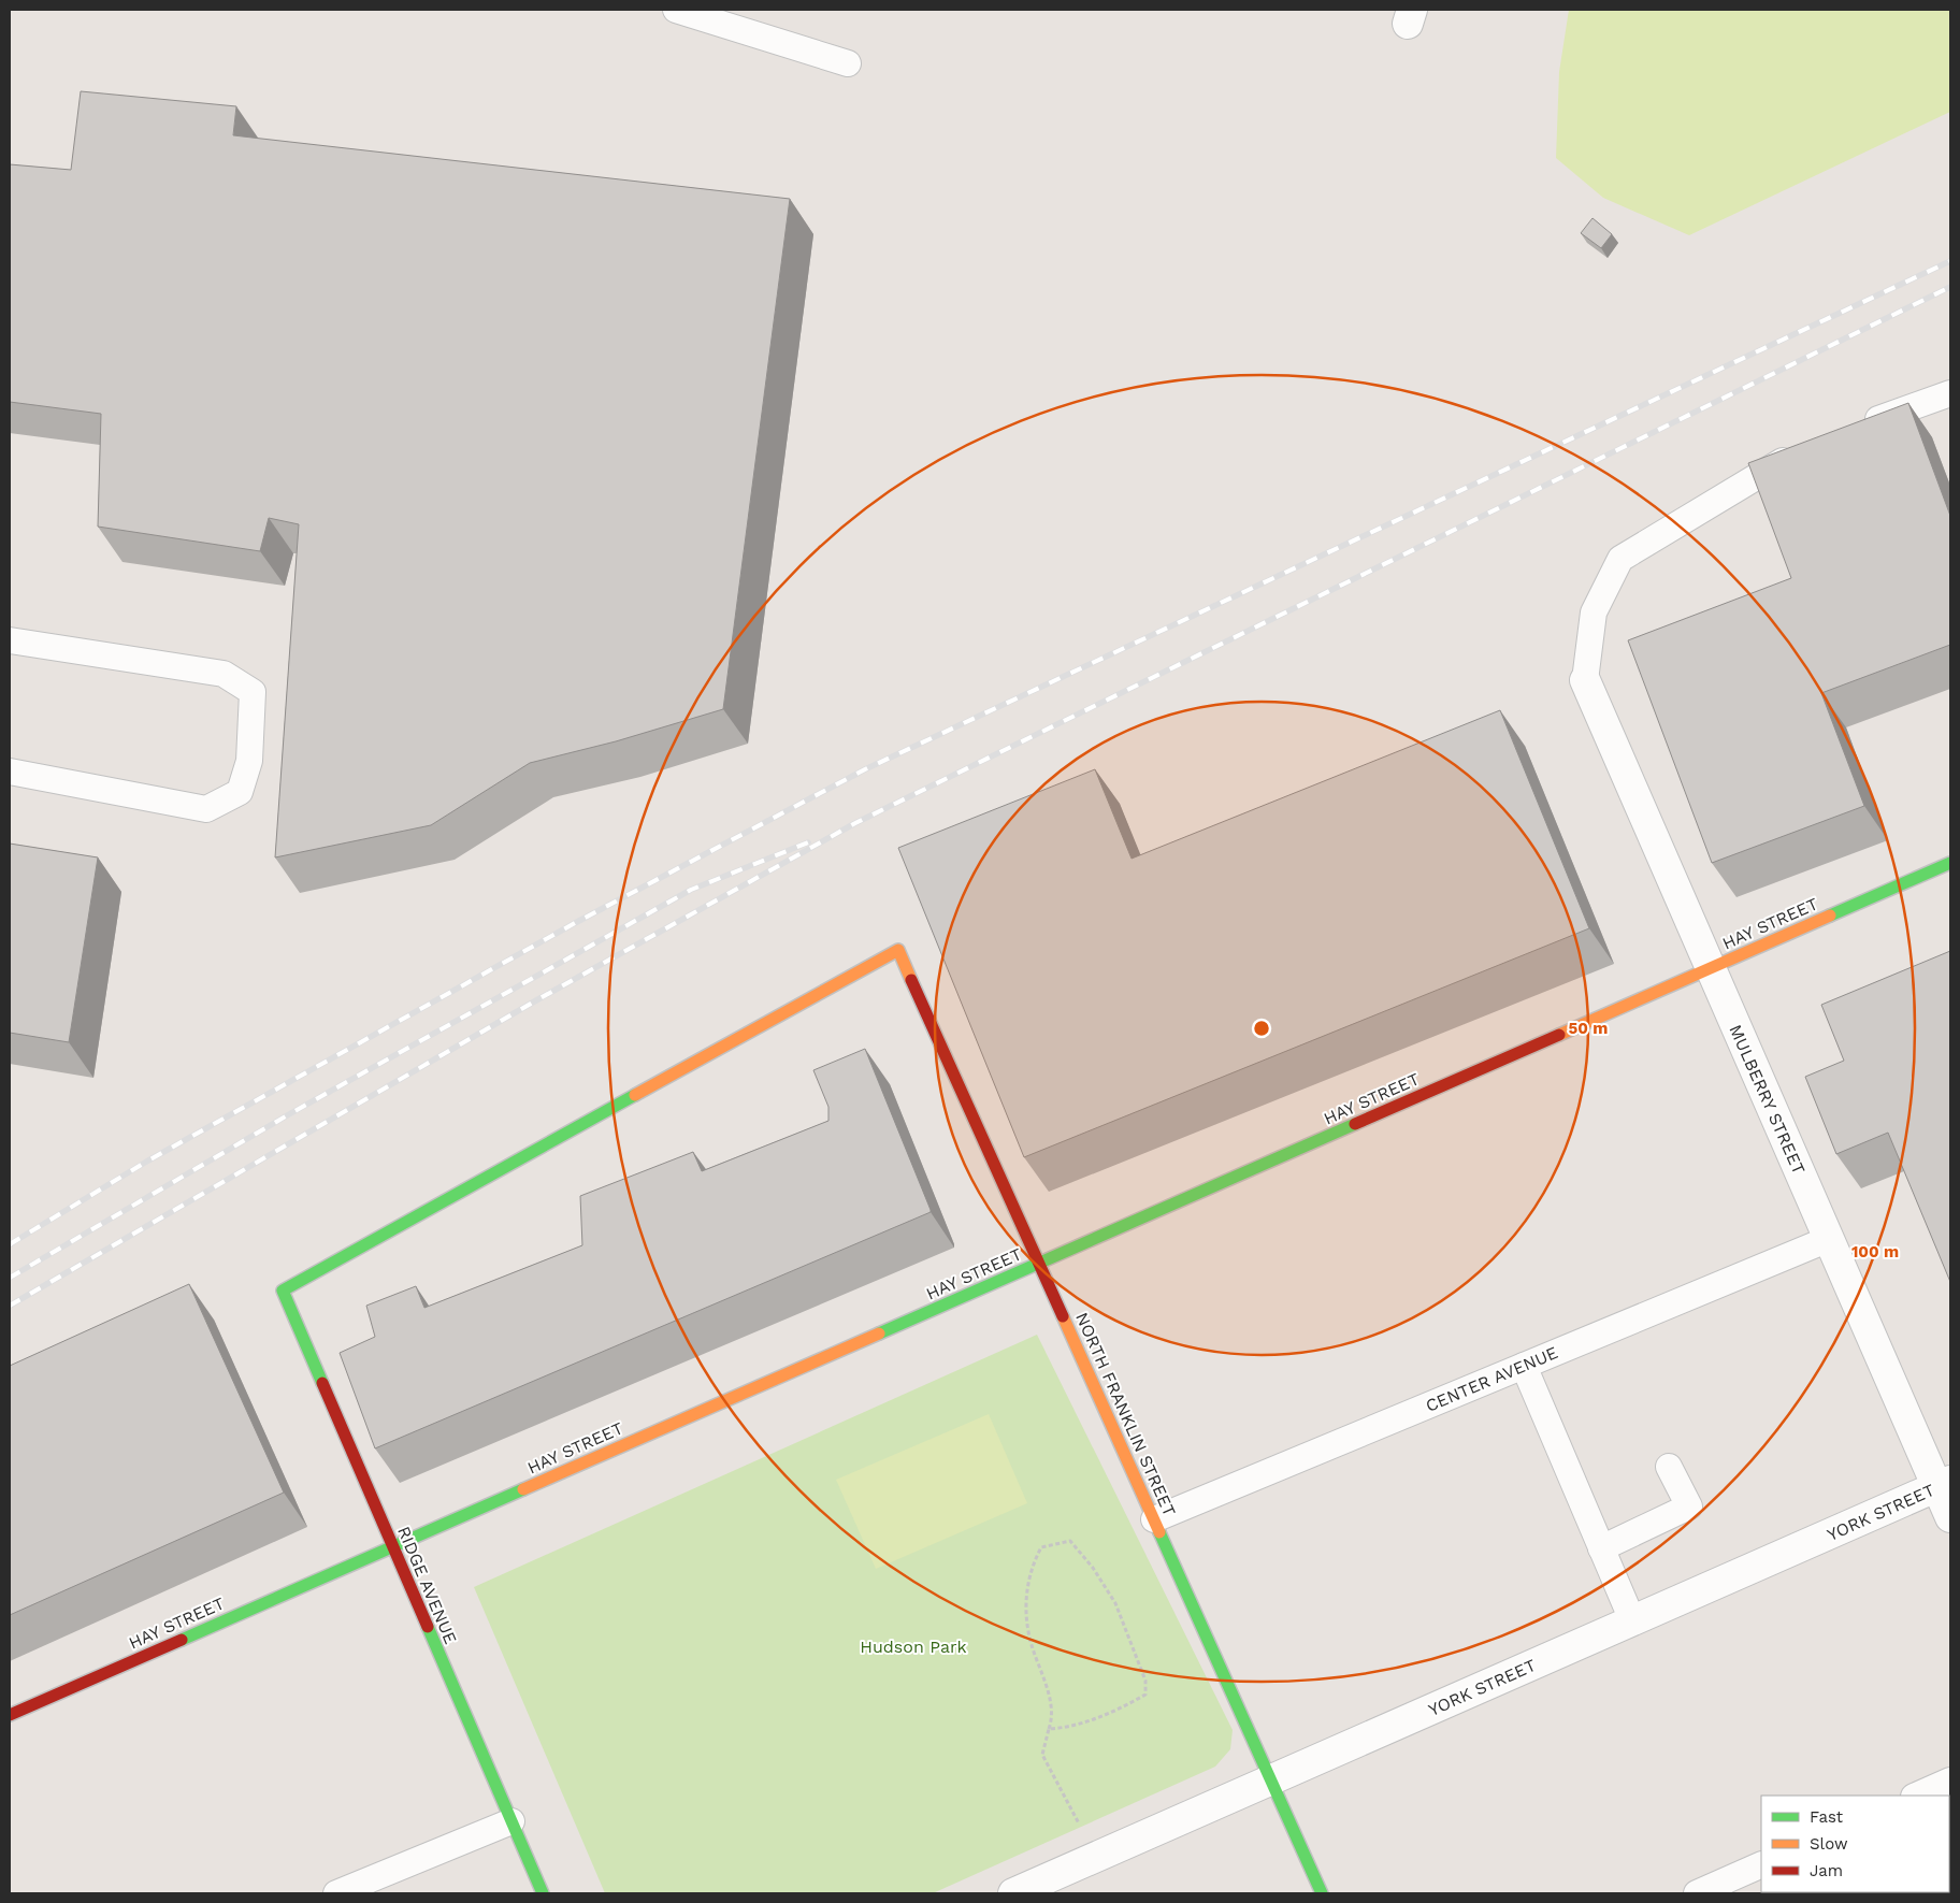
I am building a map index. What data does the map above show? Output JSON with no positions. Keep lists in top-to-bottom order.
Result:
{
  "streets": {
    "street": [
      "HAY STREET",
      "MULBERRY STREET",
      "NORTH FRANKLIN STREET",
      "YORK STREET",
      "RIDGE AVENUE"
    ],
    "lane": ["CENTER AVENUE"]
  },
  "crossings": [
    ["HAY STREET", "MULBERRY STREET"],
    ["HAY STREET", "NORTH FRANKLIN STREET"],
    ["HAY STREET", "RIDGE AVENUE"],
    ["MULBERRY STREET", "CENTER AVENUE"],
    ["MULBERRY STREET", "YORK STREET"],
    ["CENTER AVENUE", "NORTH FRANKLIN STREET"],
    ["NORTH FRANKLIN STREET", "YORK STREET"],
    ["NORTH FRANKLIN STREET", "RIDGE AVENUE"]
  ],
  "parks": ["Hudson Park"],
  "legend": ["Fast", "Slow", "Jam"],
  "rings": ["50 m", "100 m"]
}
